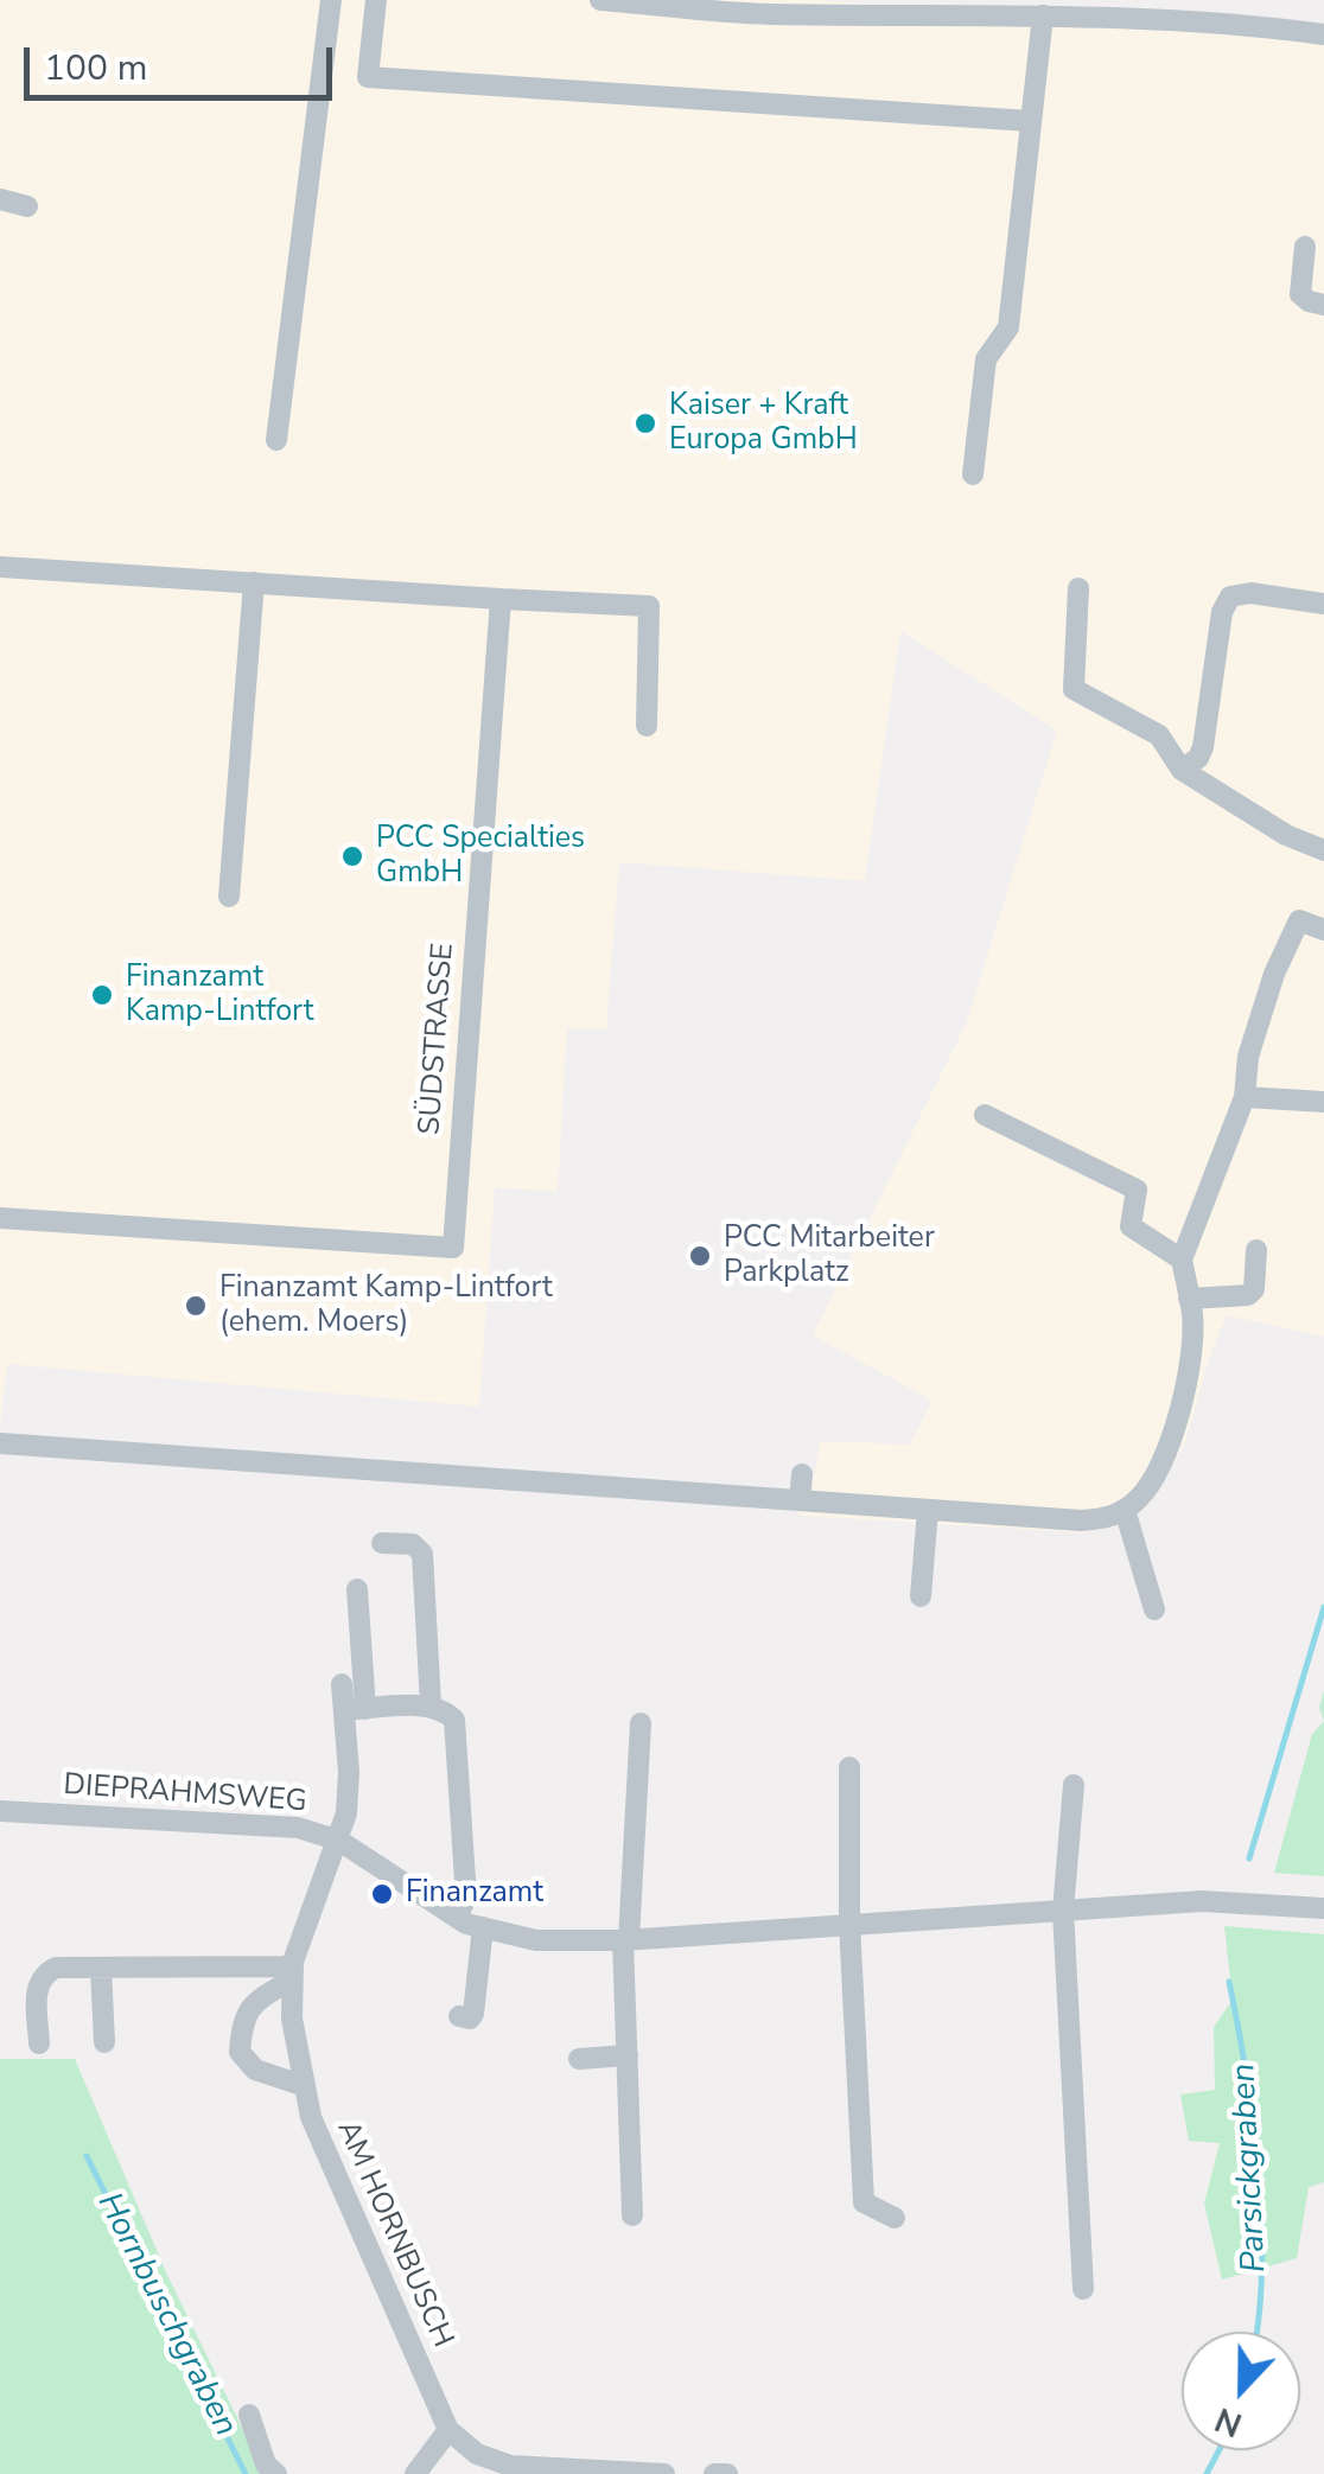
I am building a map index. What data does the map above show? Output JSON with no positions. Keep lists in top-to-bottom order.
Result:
{
  "streets": {
    "street": ["SÜDSTRASSE", "DIEPRAHMSWEG", "AM HORNBUSCH"]
  },
  "crossings": [
    ["DIEPRAHMSWEG", "AM HORNBUSCH"]
  ],
  "water": ["Parsickgraben", "Hornbuschgraben"],
  "places": [
    "Kaiser + Kraft Europa GmbH",
    "PCC Specialties GmbH",
    "Finanzamt Kamp-Lintfort",
    "PCC Mitarbeiter Parkplatz",
    "Finanzamt Kamp-Lintfort (ehem. Moers)",
    "Finanzamt"
  ],
  "scale_bar": "100 m",
  "north": "bottom"
}
